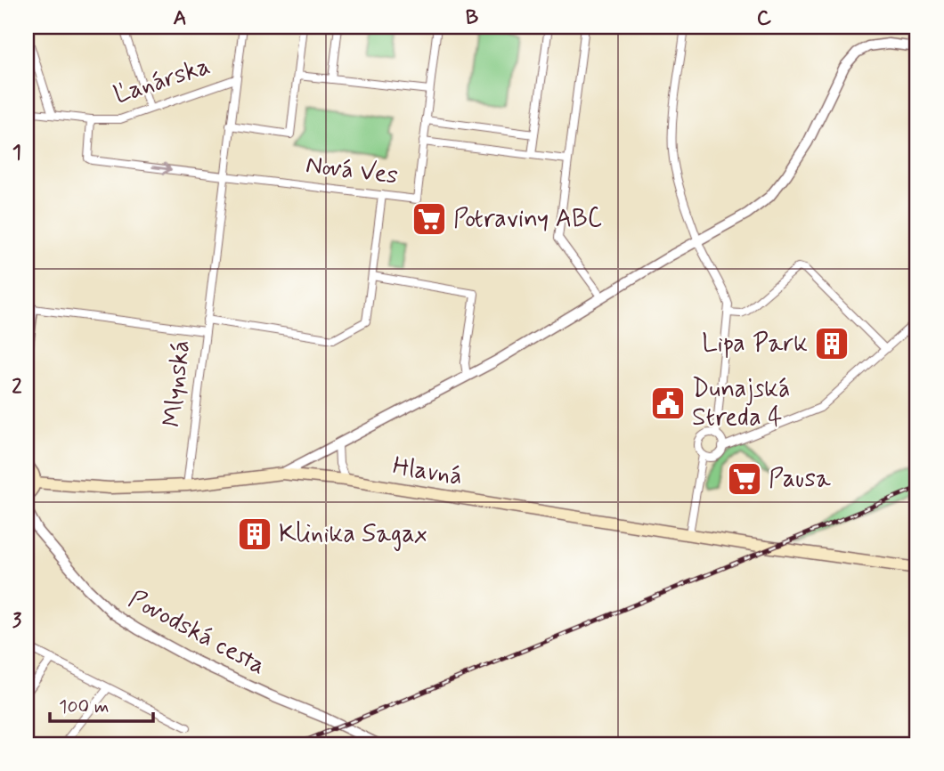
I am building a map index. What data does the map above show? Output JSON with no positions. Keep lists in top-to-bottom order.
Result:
{
  "streets": {
    "main road": ["Hlavná"],
    "street": [
      "Ľanárska",
      "Nová Ves",
      "Mlynská",
      "Povodská cesta"
    ]
  },
  "crossings": [
    ["Ľanárska", "Nová Ves"],
    ["Ľanárska", "Mlynská"],
    ["Mlynská", "Hlavná"]
  ],
  "places": {
    "supermarket": ["Potraviny ABC", "Pausa"],
    "building": ["Lipa Park", "Klinika Sagax"],
    "public building": ["Dunajská Streda 4"]
  },
  "scale_bar": "100 m",
  "grid": {
    "columns": ["A", "B", "C"],
    "rows": ["1", "2", "3"]
  }
}
